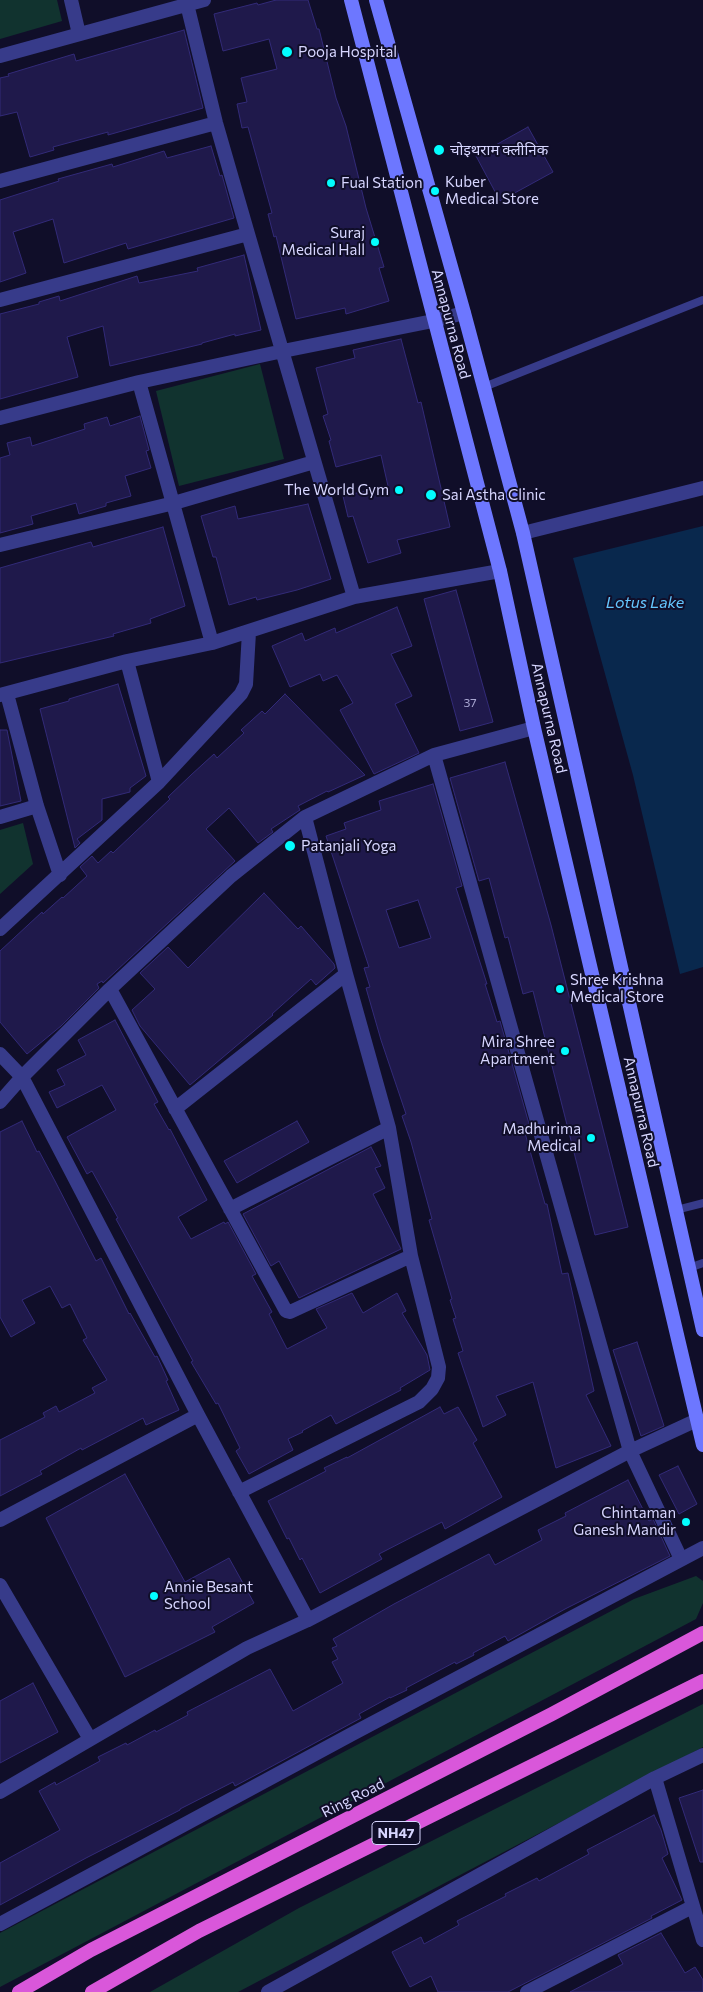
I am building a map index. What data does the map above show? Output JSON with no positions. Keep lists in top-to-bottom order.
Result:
{
  "streets": {
    "highway": ["Ring Road", "NH47"],
    "main road": ["Annapurna Road"]
  },
  "water": ["Lotus Lake"],
  "places": [
    "Pooja Hospital",
    "चोइथराम क्लीनिक",
    "Fual Station",
    "Kuber Medical Store",
    "Suraj Medical Hall",
    "The World Gym",
    "Sai Astha Clinic",
    "Patanjali Yoga",
    "Shree Krishna Medical Store",
    "Mira Shree Apartment",
    "Madhurima Medical",
    "Chintaman Ganesh Mandir",
    "Annie Besant School"
  ],
  "house_numbers": ["37"]
}
